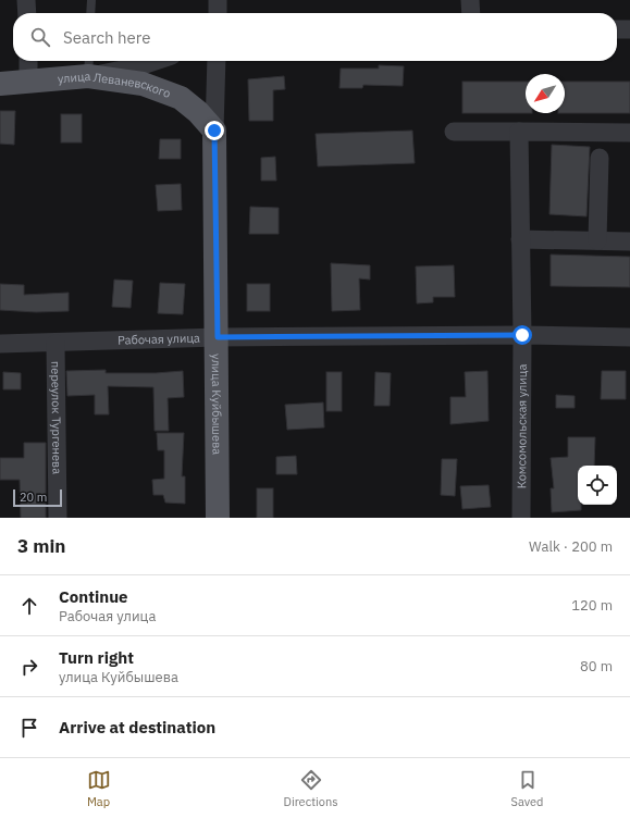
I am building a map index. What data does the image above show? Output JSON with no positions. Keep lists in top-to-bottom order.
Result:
{
  "streets": {
    "main road": ["улица Леваневского", "улица Куйбышева"],
    "street": ["Рабочая улица", "переулок Тургенева", "Комсомольская улица"]
  },
  "crossings": [
    ["улица Леваневского", "улица Куйбышева"],
    ["Рабочая улица", "улица Куйбышева"],
    ["Рабочая улица", "переулок Тургенева"],
    ["Рабочая улица", "Комсомольская улица"]
  ],
  "scale_bar": "20 m",
  "north": "bottom left",
  "page": {
    "search": "Search here",
    "scale": "20 m",
    "heading": ["3 min", "Walk · 200 m"],
    "list": [
      ["Continue", "Рабочая улица", "120 m"],
      ["Turn right", "улица Куйбышева", "80 m"],
      "Arrive at destination"
    ],
    "nav": ["Map", "Directions", "Saved"]
  }
}
